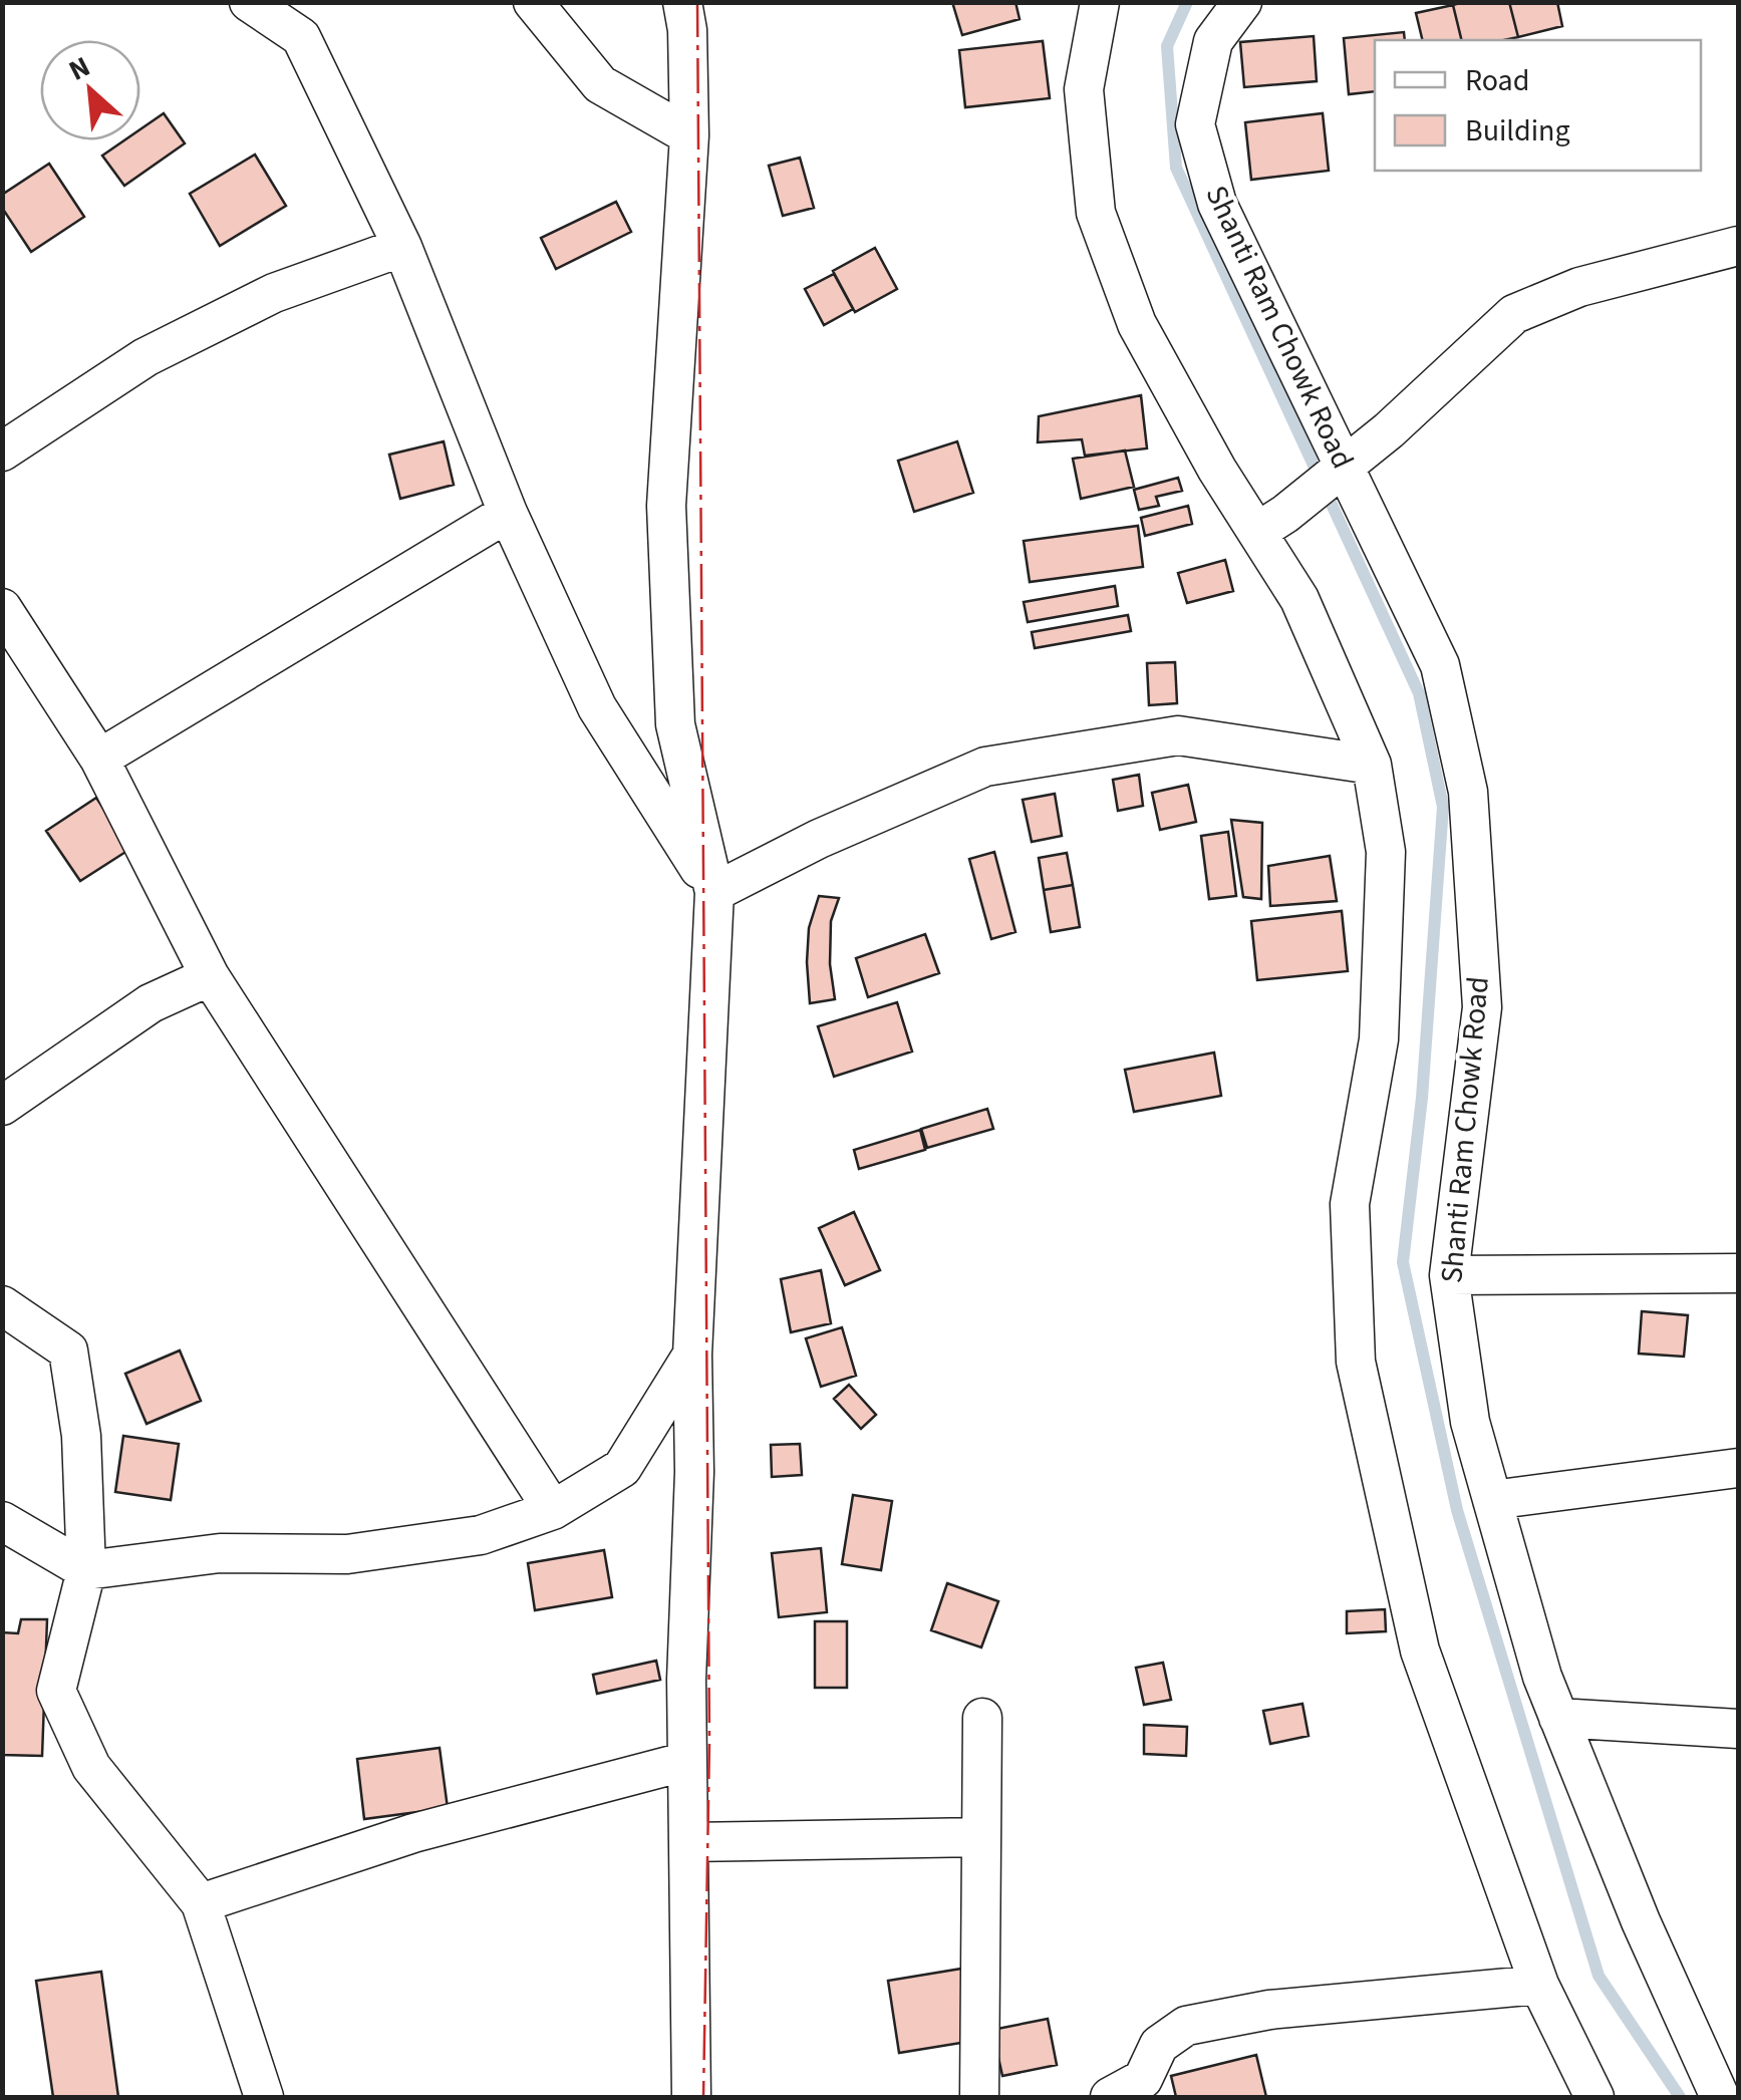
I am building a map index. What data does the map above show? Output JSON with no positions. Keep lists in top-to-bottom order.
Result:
{
  "streets": {
    "street": ["Shanti Ram Chowk Road"]
  },
  "legend": ["Road", "Building"],
  "north": "top left"
}
